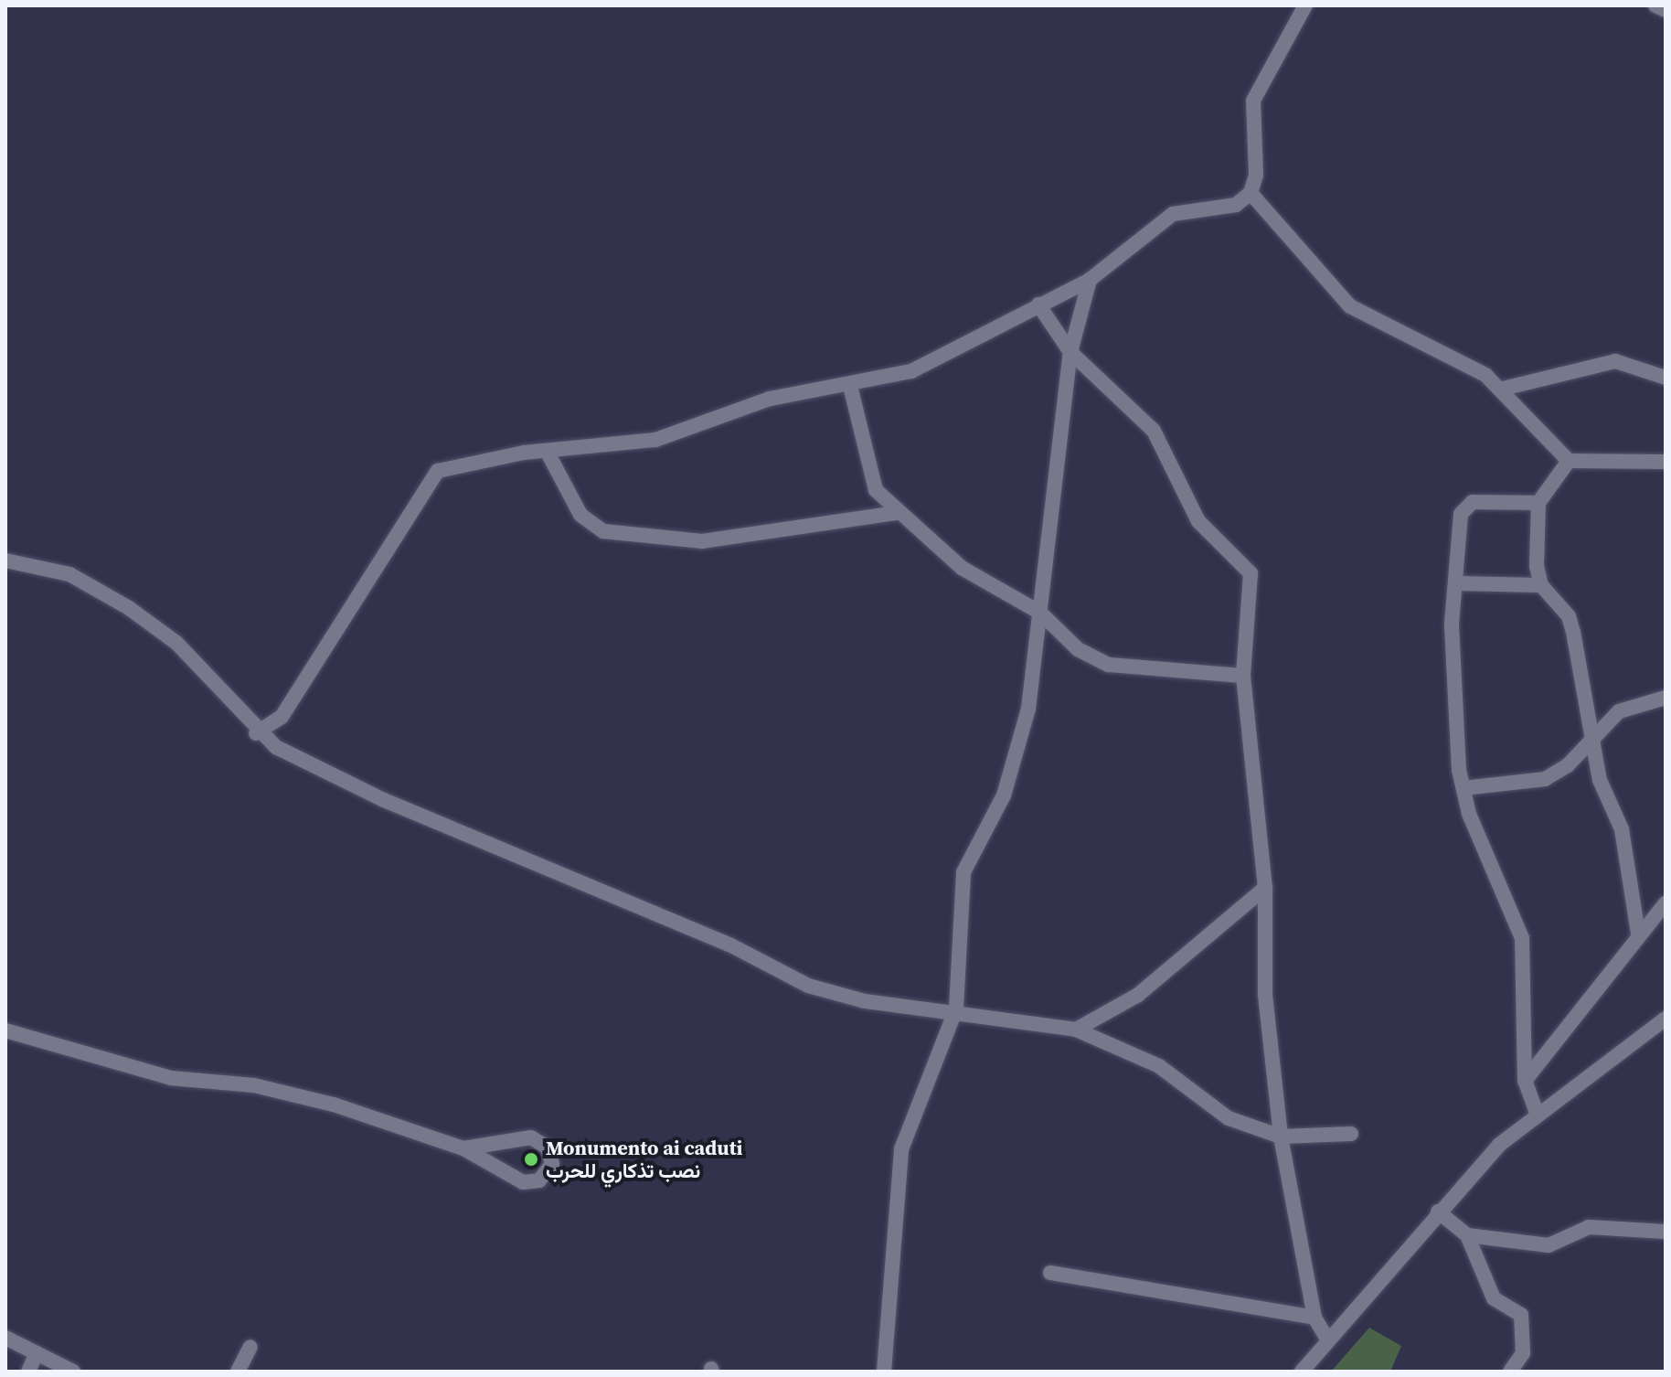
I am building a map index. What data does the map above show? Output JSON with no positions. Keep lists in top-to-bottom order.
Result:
{
  "places": ["Monumento ai caduti نصب تذكاري للحرب"]
}
